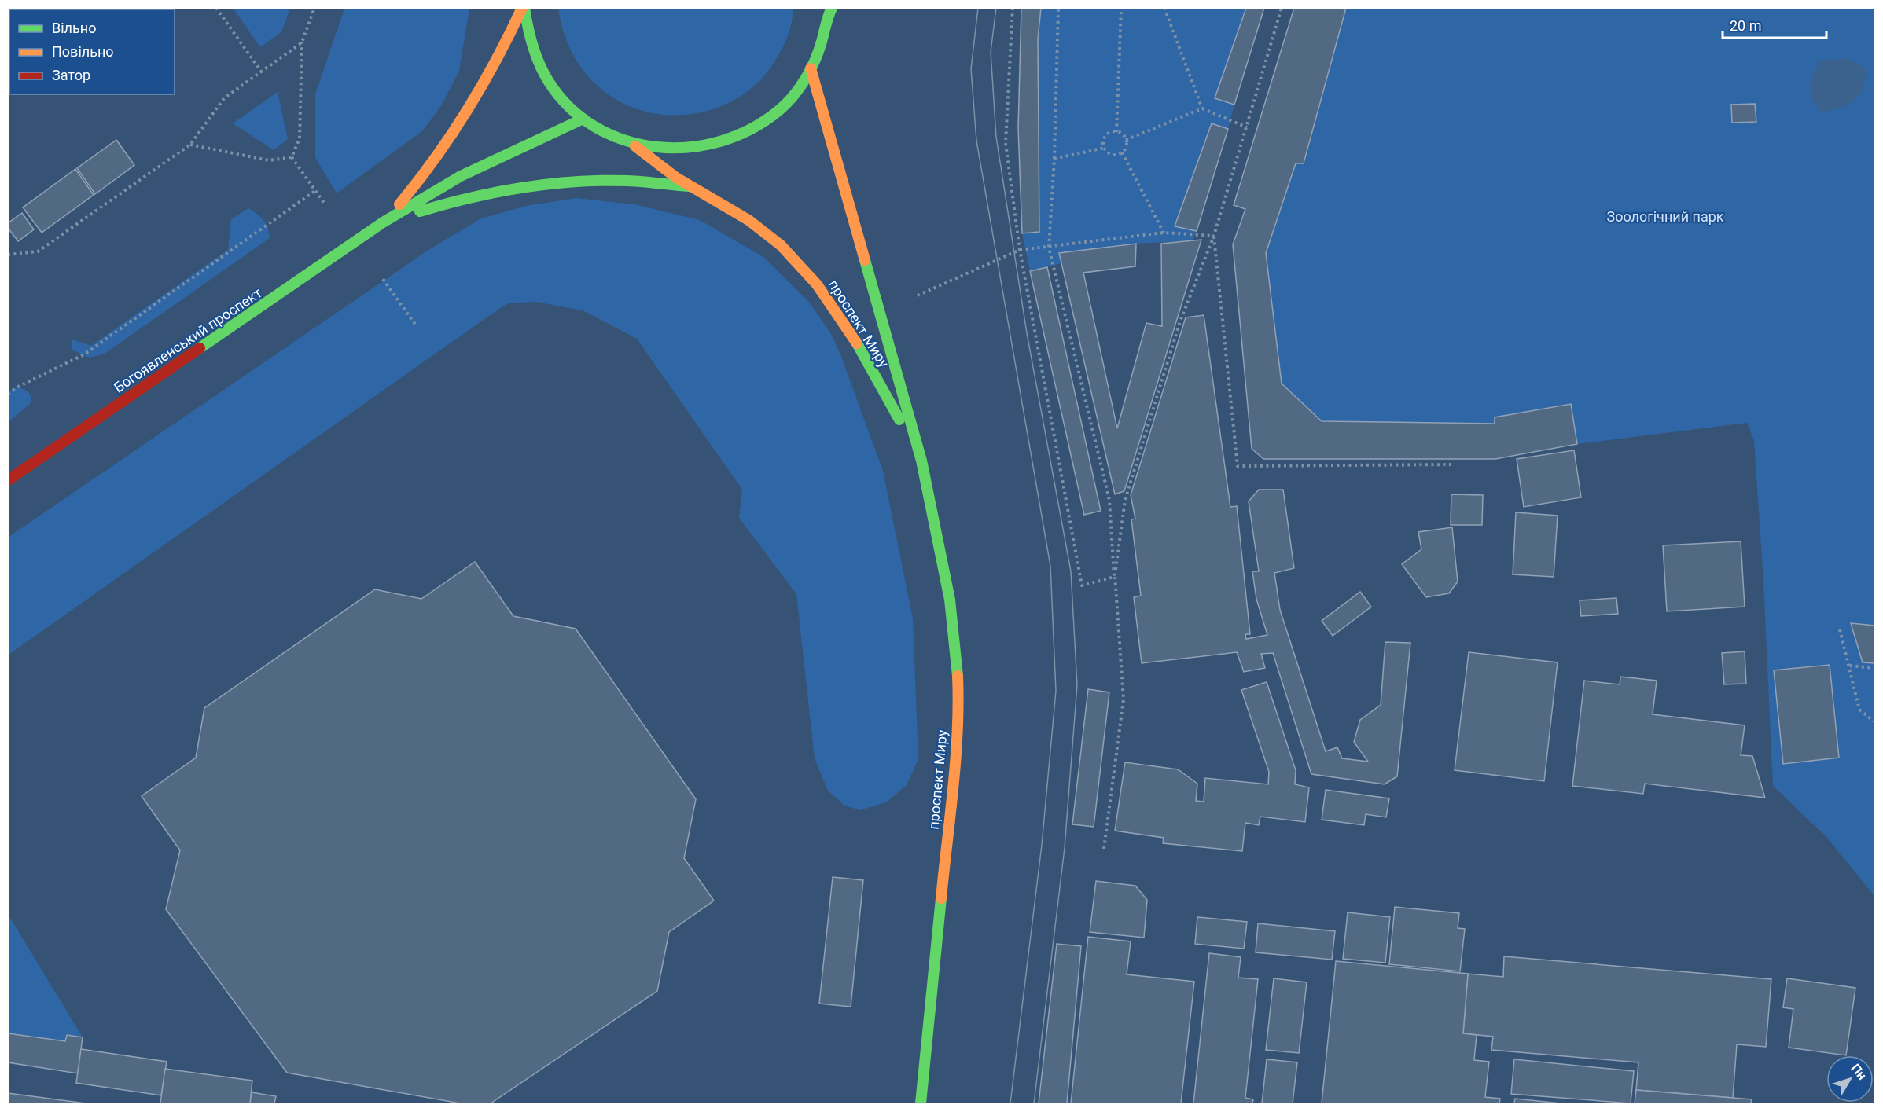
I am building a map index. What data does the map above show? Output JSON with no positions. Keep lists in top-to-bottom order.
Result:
{
  "streets": {
    "main road": ["проспект Миру", "Богоявленський проспект"]
  },
  "parks": ["Зоологічний парк"],
  "legend": ["Вільно", "Повільно", "Затор"],
  "scale_bar": "20 m",
  "north": "top right"
}
